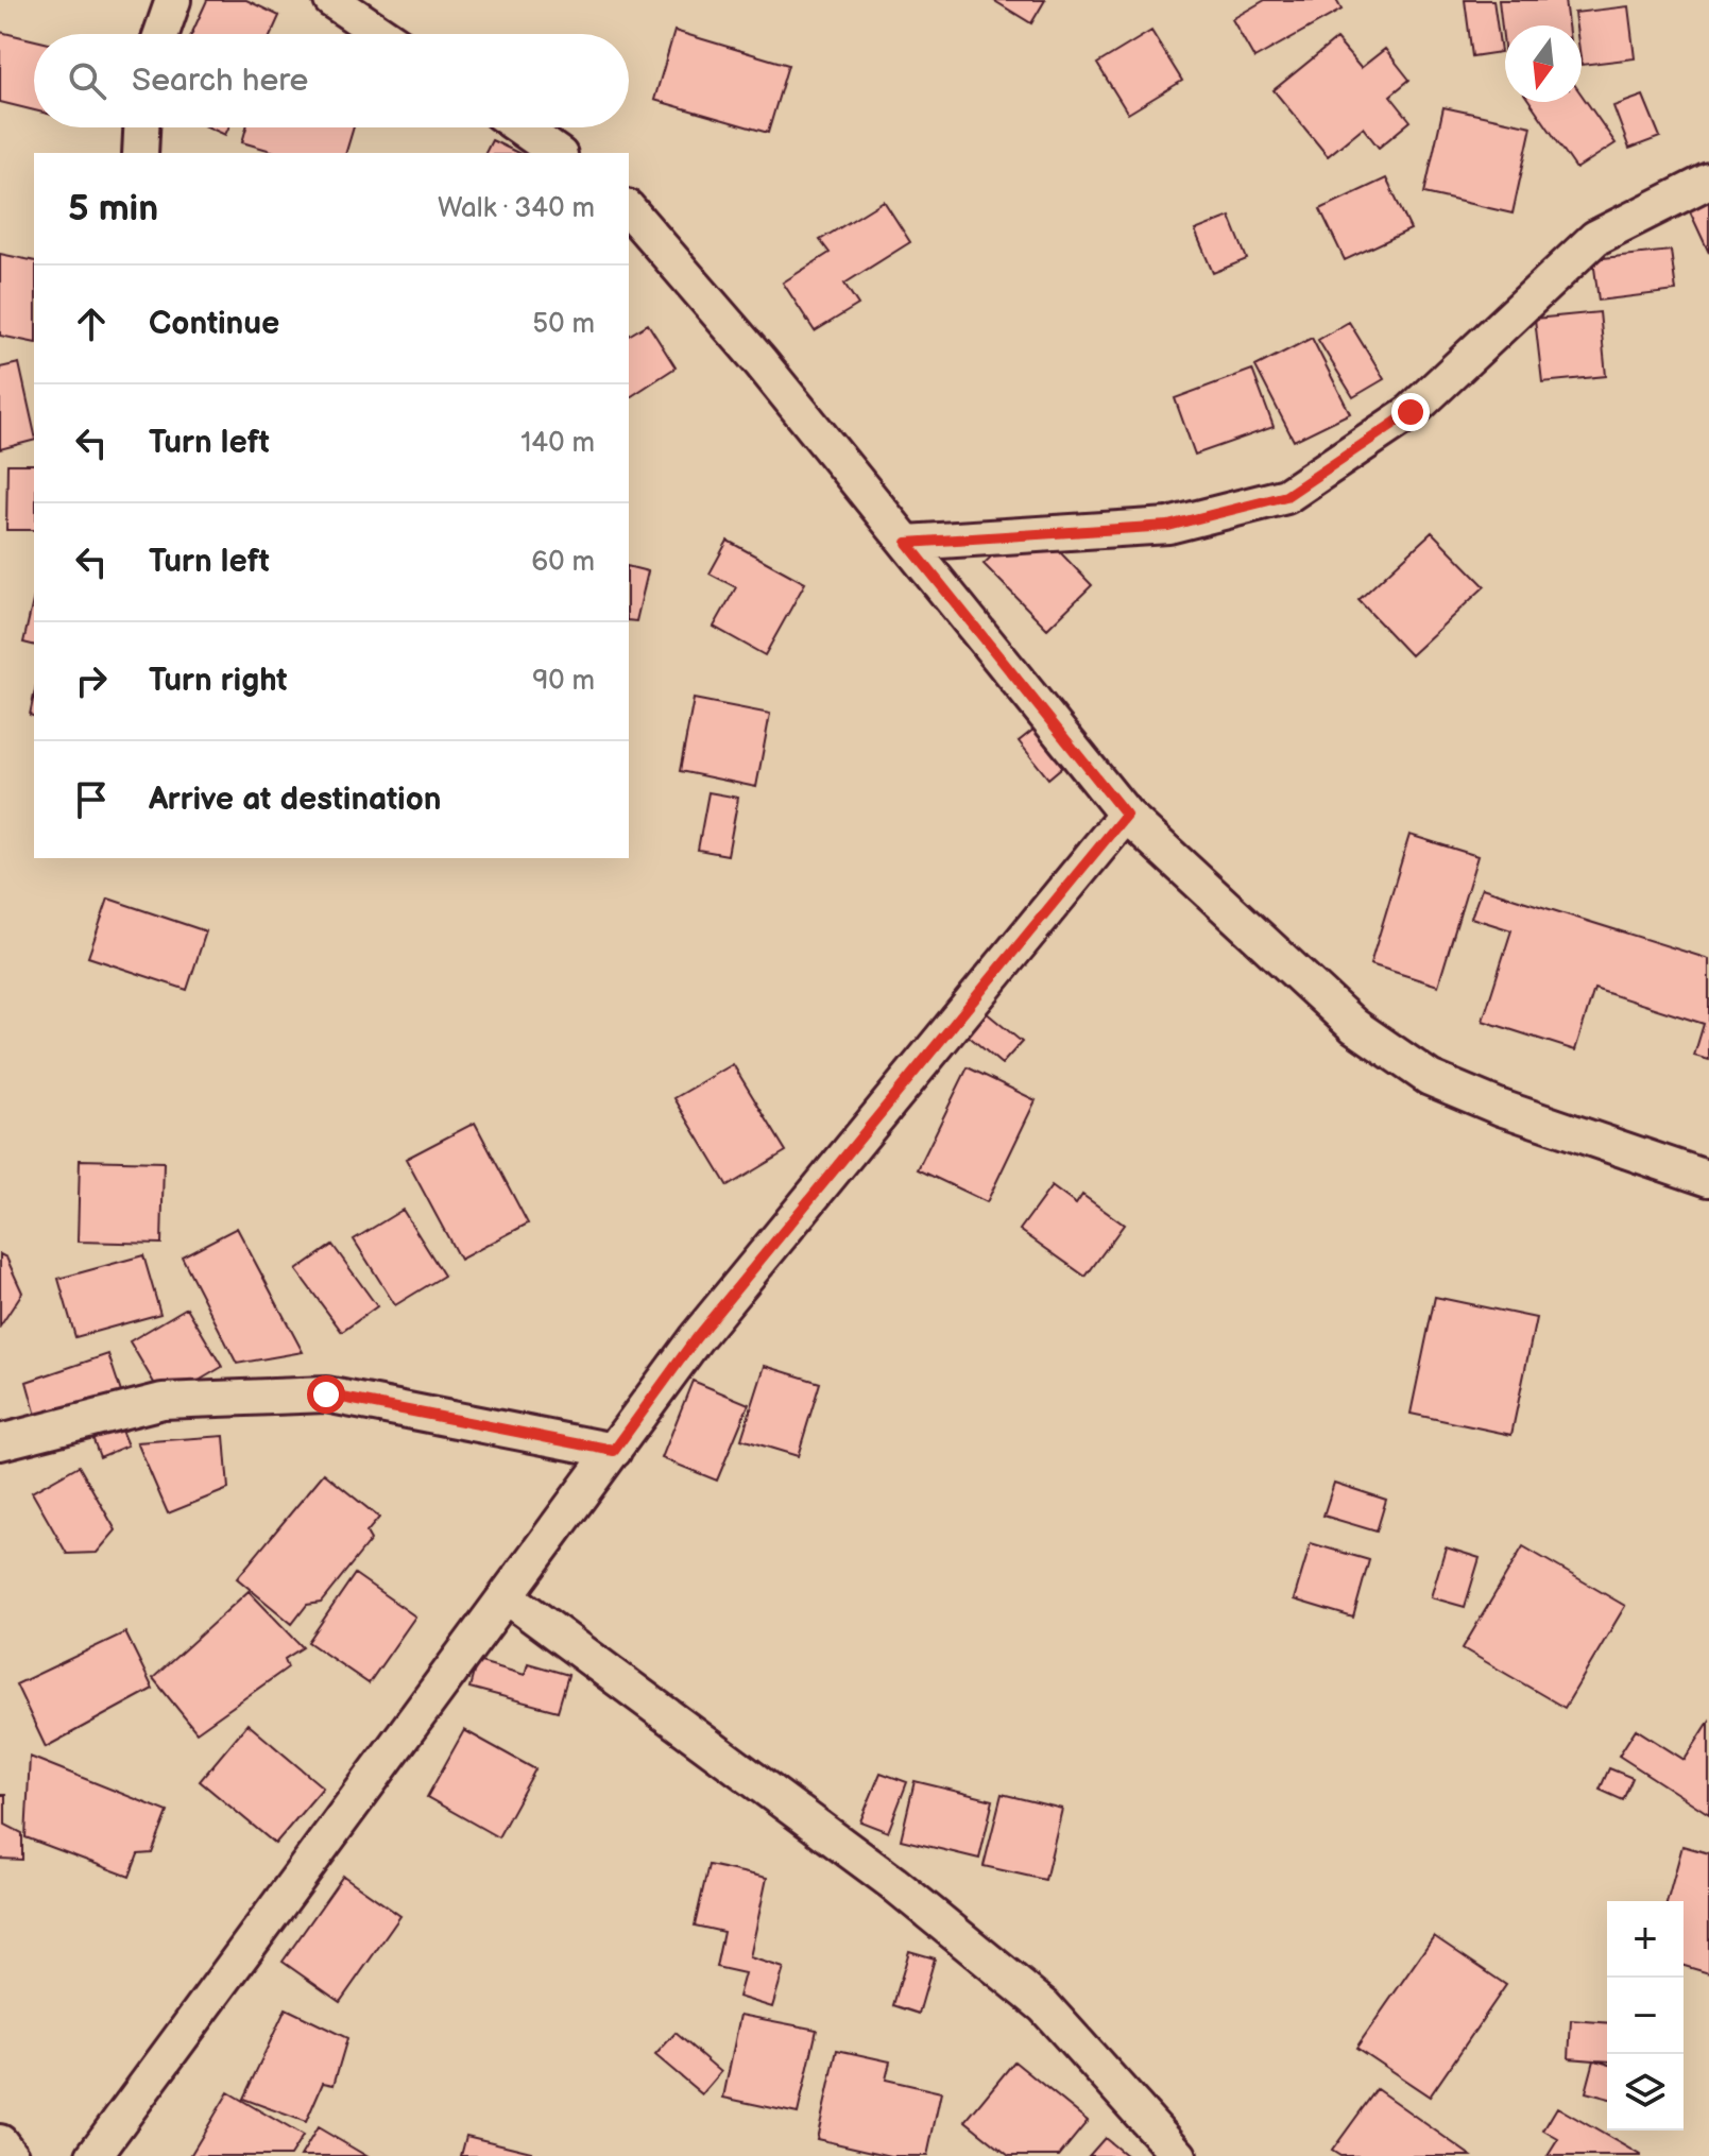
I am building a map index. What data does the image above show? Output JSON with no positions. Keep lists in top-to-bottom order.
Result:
{
  "north": "bottom",
  "page": {
    "search": "Search here",
    "heading": ["5 min", "Walk · 340 m"],
    "list": [
      ["Continue", "50 m"],
      ["Turn left", "140 m"],
      ["Turn left", "60 m"],
      ["Turn right", "90 m"],
      "Arrive at destination"
    ],
    "map_buttons": ["+", "−"]
  }
}
